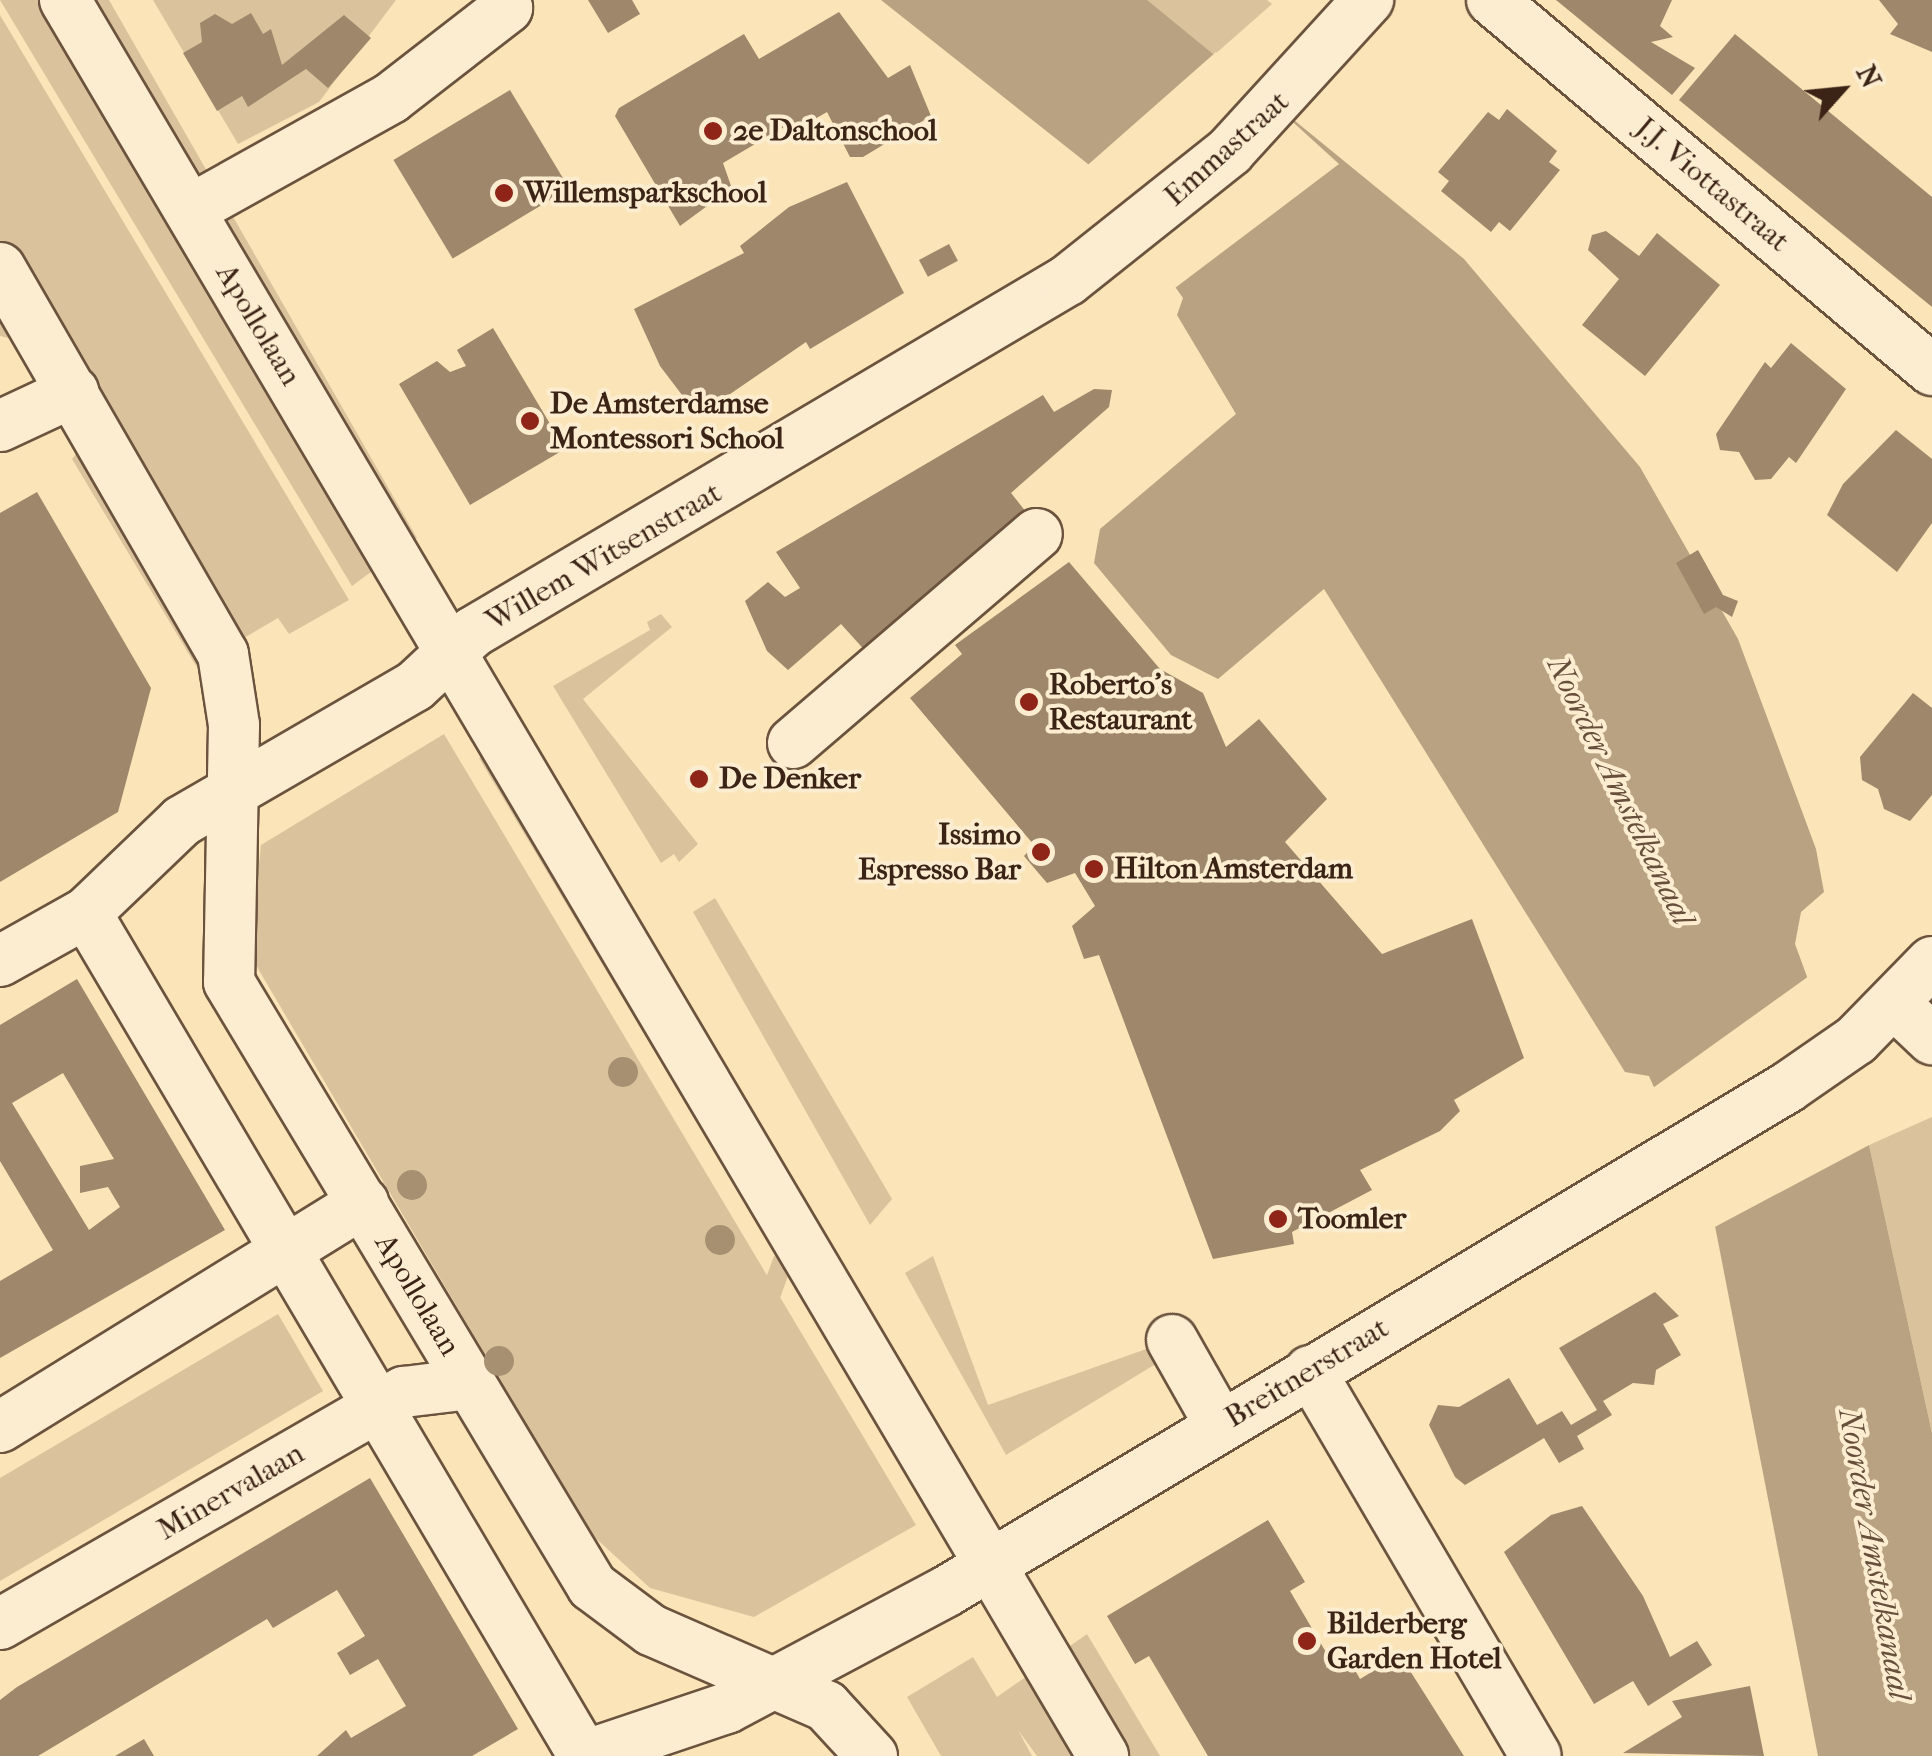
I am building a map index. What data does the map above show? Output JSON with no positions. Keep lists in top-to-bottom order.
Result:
{
  "streets": {
    "street": [
      "Emmastraat",
      "J.J. Viottastraat",
      "Apollolaan",
      "Willem Witsenstraat",
      "Breitnerstraat",
      "Minervalaan"
    ]
  },
  "crossings": [
    ["Emmastraat", "Willem Witsenstraat"],
    ["Apollolaan", "Willem Witsenstraat"],
    ["Apollolaan", "Breitnerstraat"],
    ["Apollolaan", "Minervalaan"]
  ],
  "water": ["Noorder Amstelkanaal"],
  "places": [
    "2e Daltonschool",
    "Willemsparkschool",
    "De Amsterdamse Montessori School",
    "Roberto's Restaurant",
    "De Denker",
    "Issimo Espresso Bar",
    "Hilton Amsterdam",
    "Toomler",
    "Bilderberg Garden Hotel"
  ],
  "north": "top right"
}
